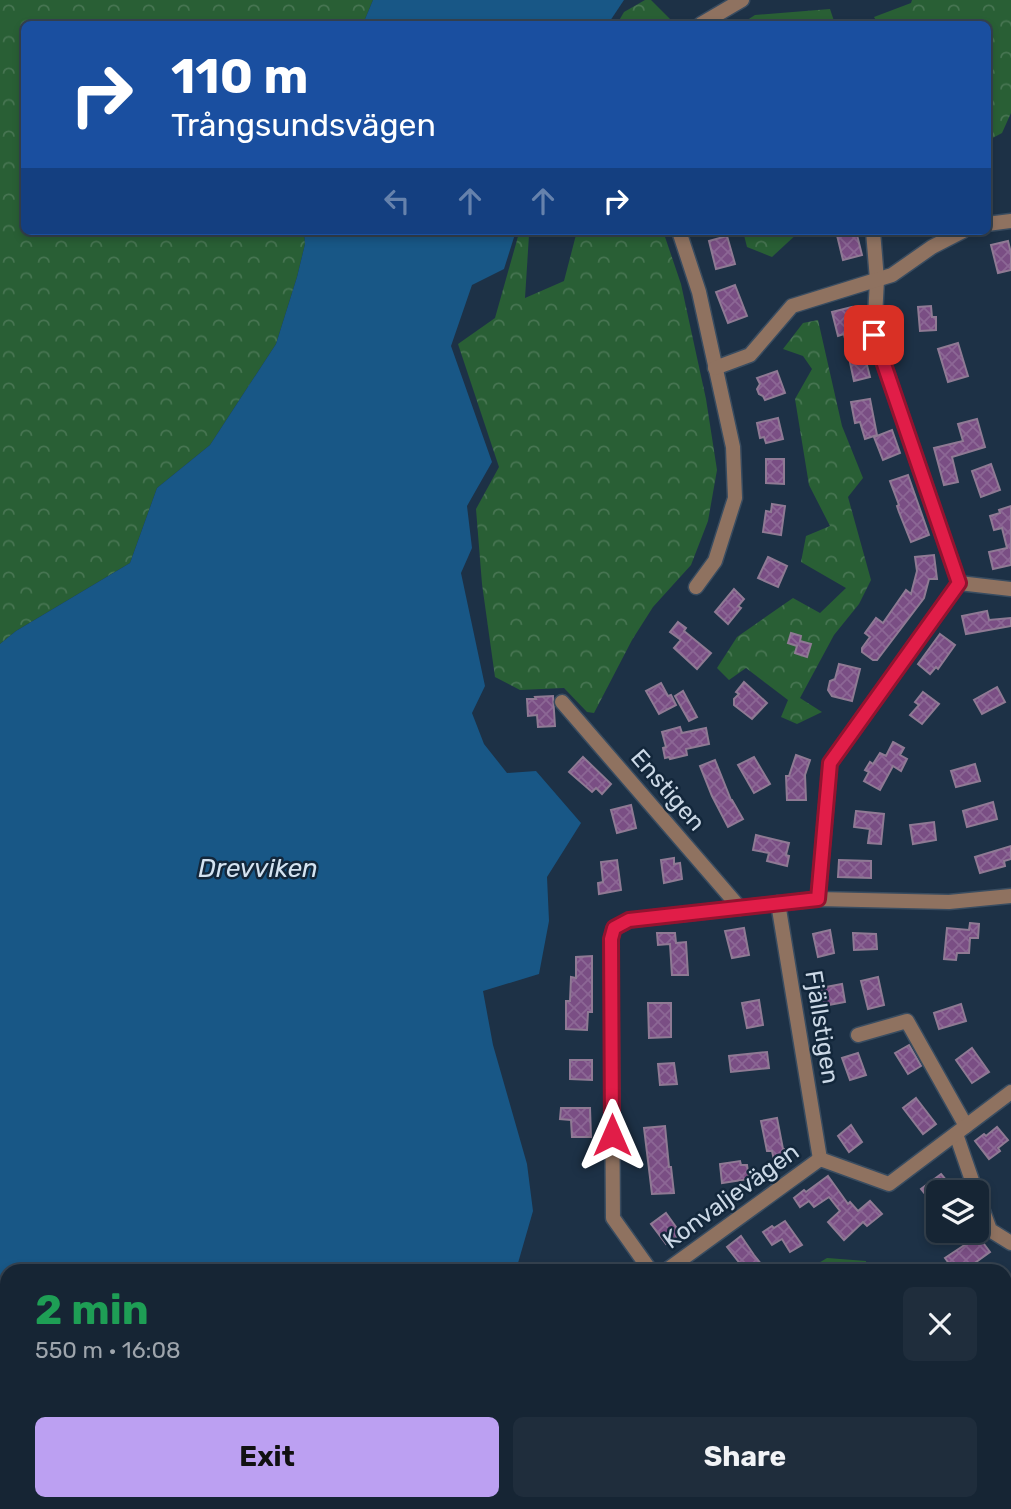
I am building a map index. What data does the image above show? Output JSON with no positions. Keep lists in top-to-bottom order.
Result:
{
  "streets": {
    "street": ["Enstigen", "Fjällstigen", "Konvaljevägen"]
  },
  "crossings": [
    ["Fjällstigen", "Konvaljevägen"]
  ],
  "water": ["Drevviken"],
  "page": {
    "turn": ["110 m", "Trångsundsvägen"],
    "heading": ["2 min", "550 m · 16:08"],
    "buttons": ["Exit", "Share"]
  }
}
